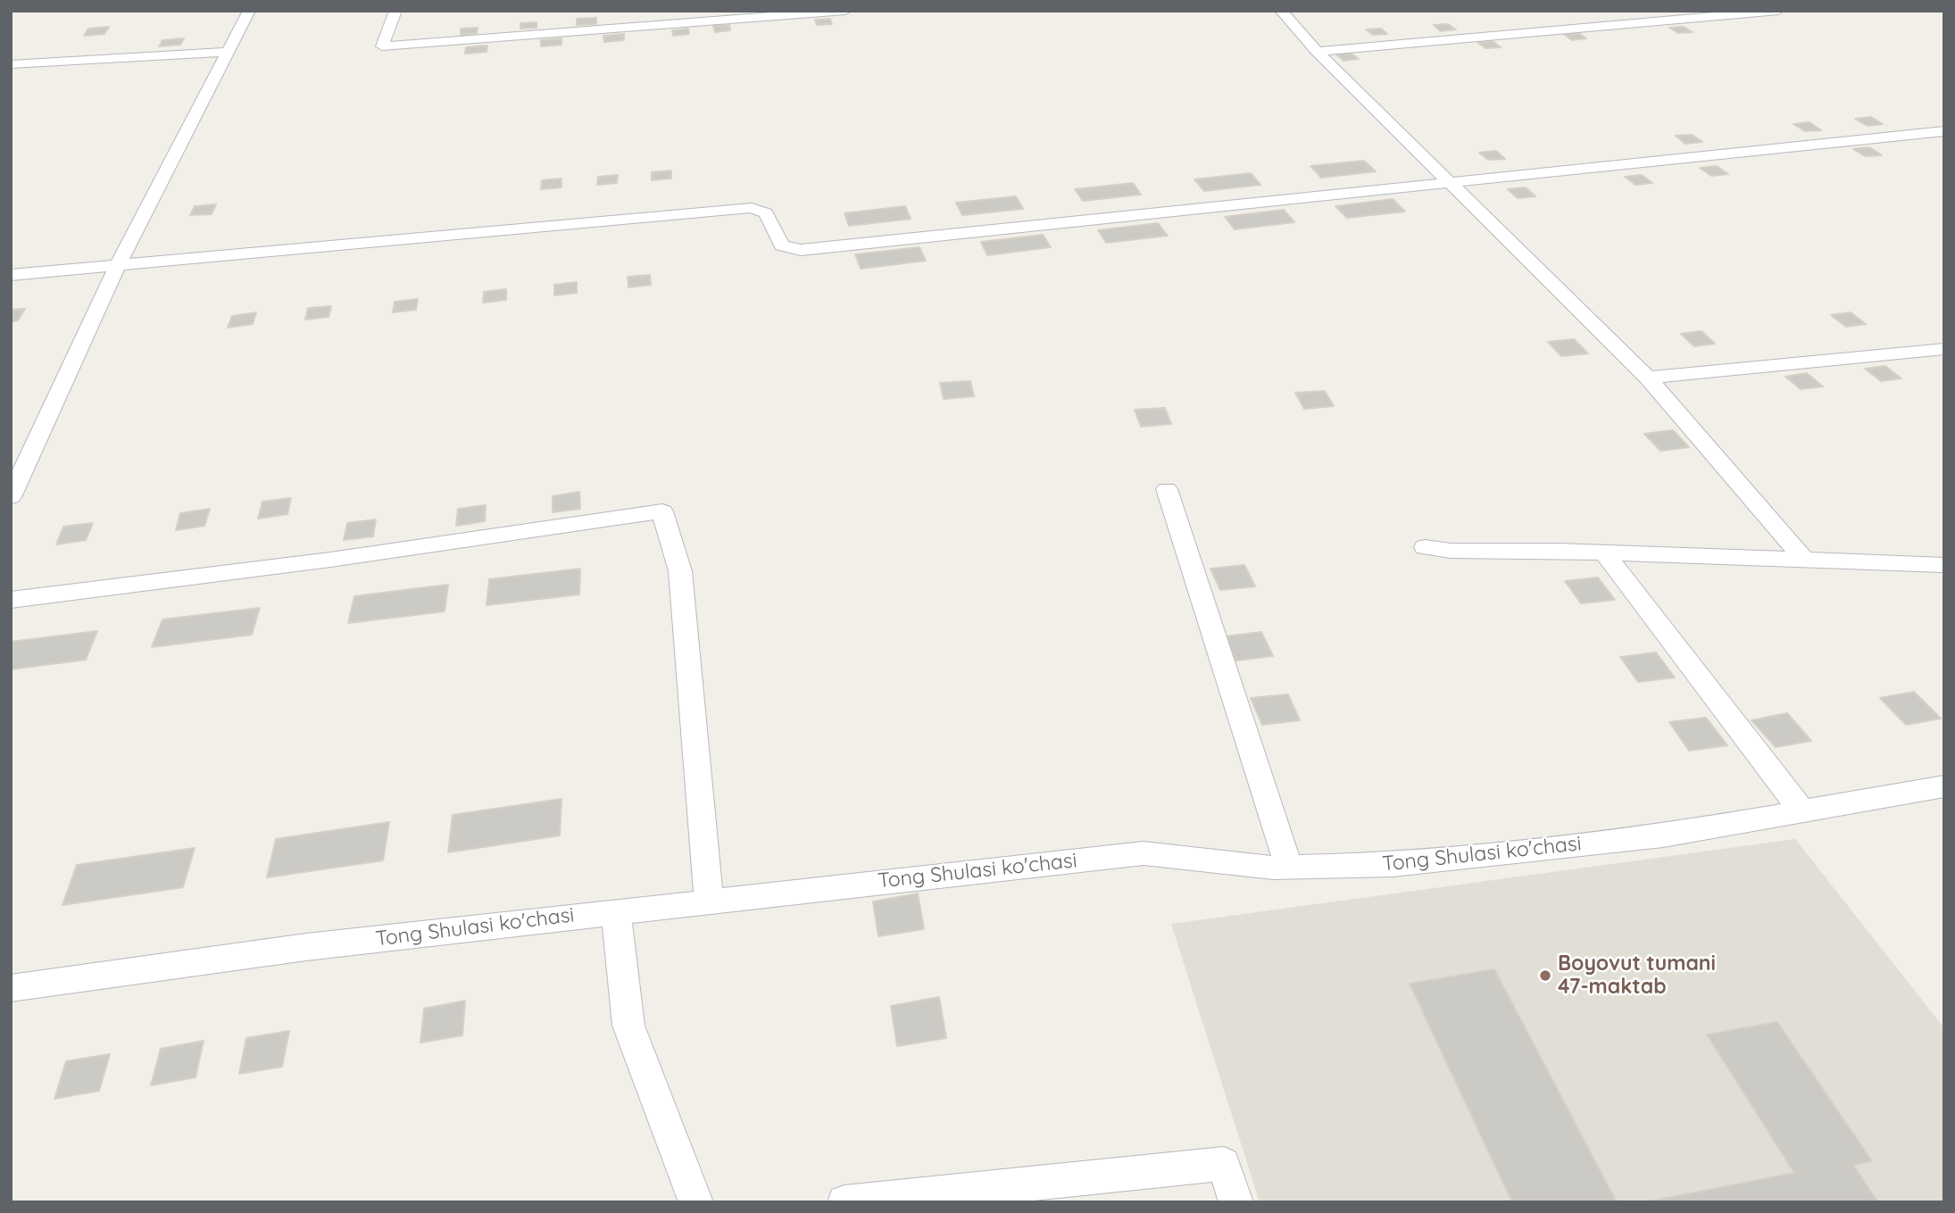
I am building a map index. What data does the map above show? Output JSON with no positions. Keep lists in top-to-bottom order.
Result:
{
  "streets": {
    "street": ["Tong Shulasi ko'chasi"]
  },
  "places": ["Boyovut tumani 47-maktab"]
}
